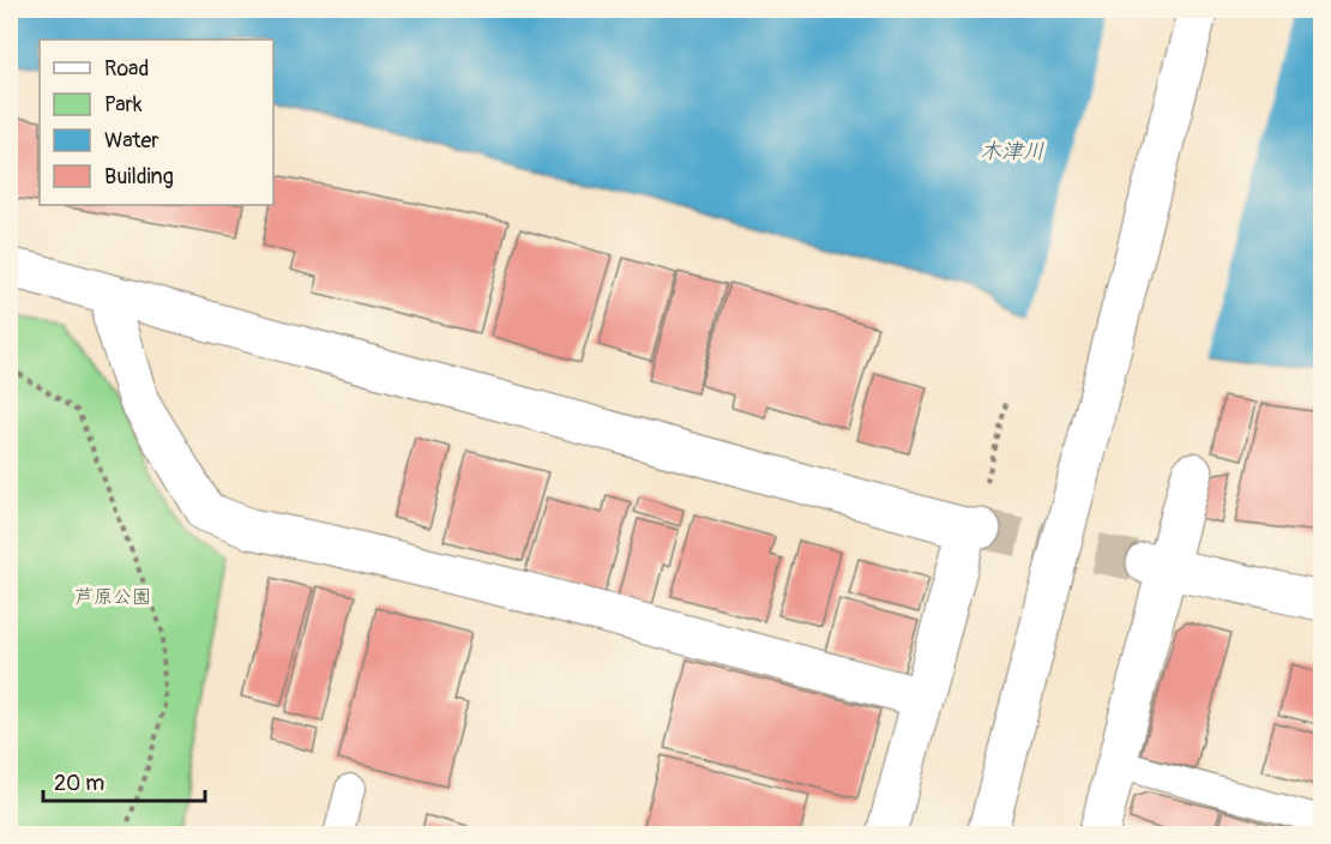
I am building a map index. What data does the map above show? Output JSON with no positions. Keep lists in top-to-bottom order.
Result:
{
  "water": ["木津川"],
  "parks": ["芦原公園"],
  "legend": [
    "Road",
    "Park",
    "Water",
    "Building"
  ],
  "scale_bar": "20 m"
}
